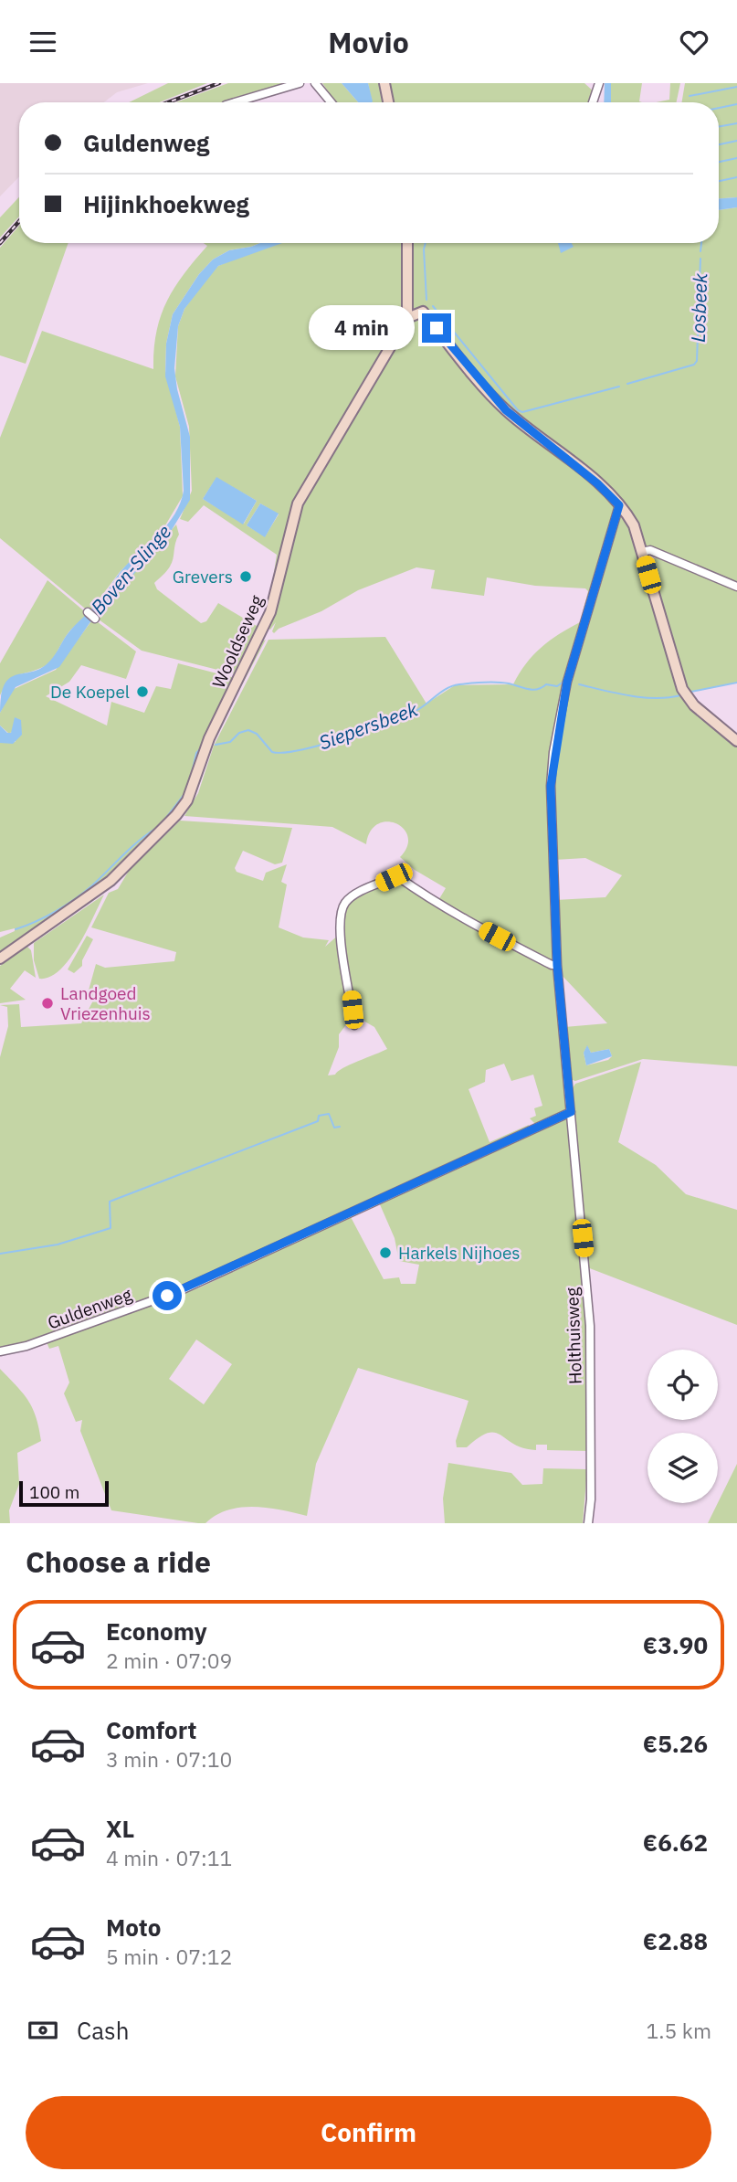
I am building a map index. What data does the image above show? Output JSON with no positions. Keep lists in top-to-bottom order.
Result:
{
  "streets": {
    "main road": ["Wooldseweg"],
    "street": ["Guldenweg", "Holthuisweg"]
  },
  "crossings": [
    ["Guldenweg", "Holthuisweg"]
  ],
  "water": ["Losbeek", "Boven-Slinge", "Siepersbeek"],
  "places": [
    "Grevers",
    "De Koepel",
    "Landgoed Vriezenhuis",
    "Harkels Nijhoes"
  ],
  "scale_bar": "100 m",
  "page": {
    "header": "Movio",
    "banner": ["Guldenweg", "Hijinkhoekweg"],
    "bubble": "4 min",
    "scale": "100 m",
    "heading": "Choose a ride",
    "list": [
      {
        "name": "Economy",
        "note": "2 min · 07:09",
        "value": "€3.90"
      },
      {
        "name": "Comfort",
        "note": "3 min · 07:10",
        "value": "€5.26"
      },
      {
        "name": "XL",
        "note": "4 min · 07:11",
        "value": "€6.62"
      },
      {
        "name": "Moto",
        "note": "5 min · 07:12",
        "value": "€2.88"
      }
    ],
    "pay": ["Cash", "1.5 km"],
    "buttons": "Confirm"
  }
}
